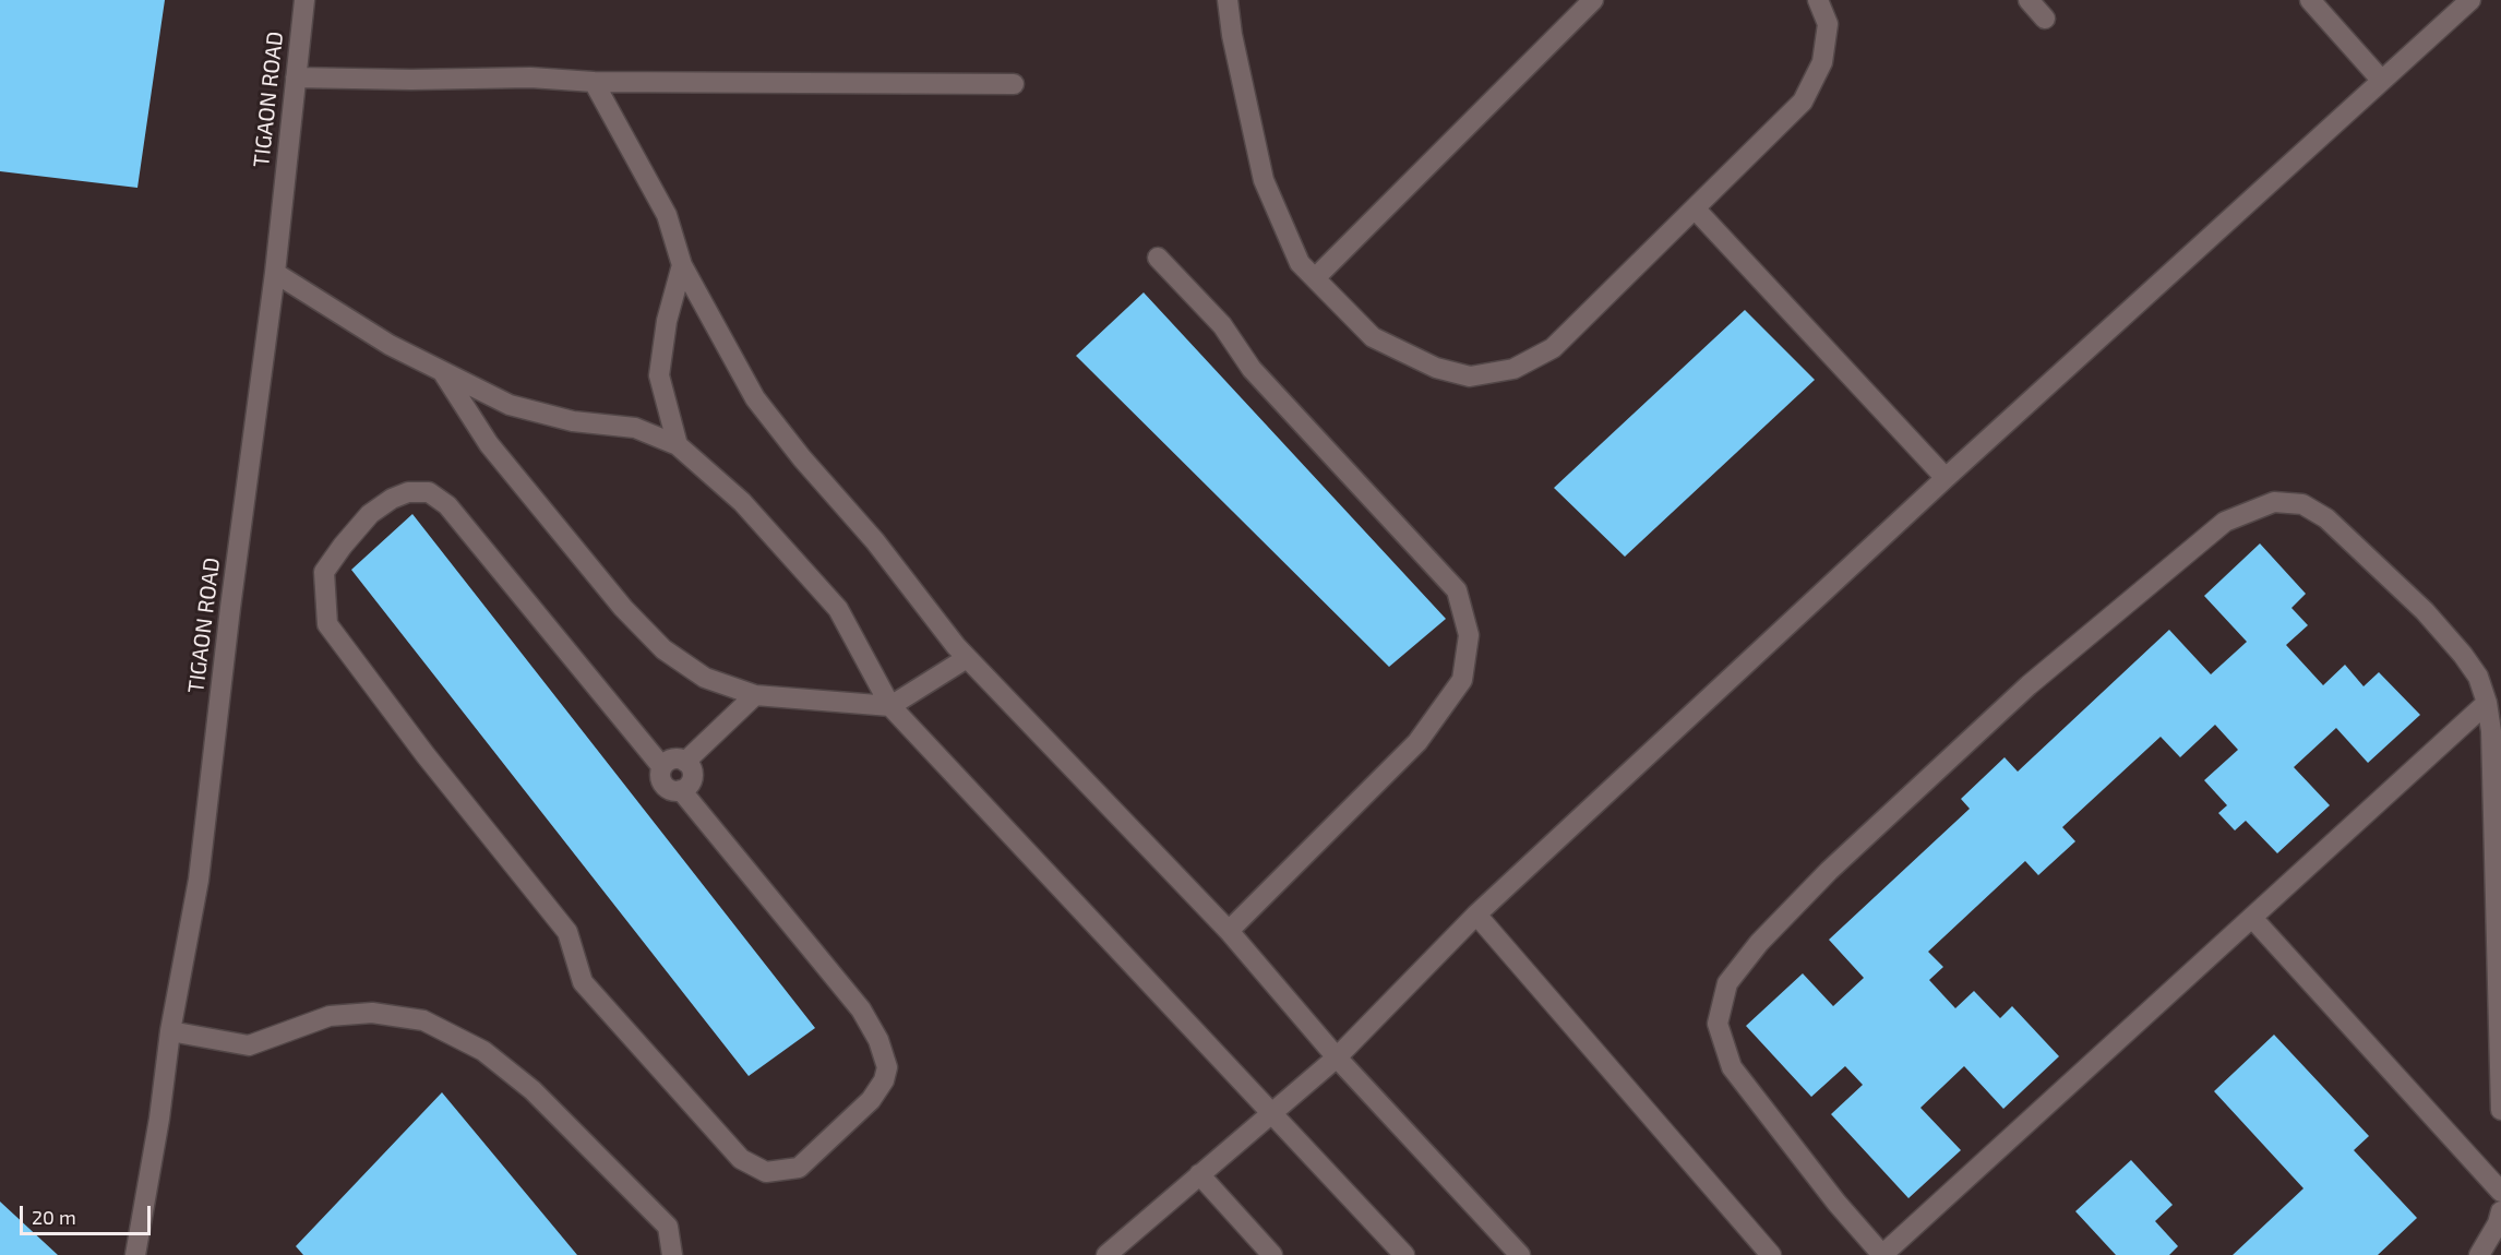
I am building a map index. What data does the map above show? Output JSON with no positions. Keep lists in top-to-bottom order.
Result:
{
  "streets": {
    "street": ["TIGAON ROAD"]
  },
  "scale_bar": "20 m"
}
